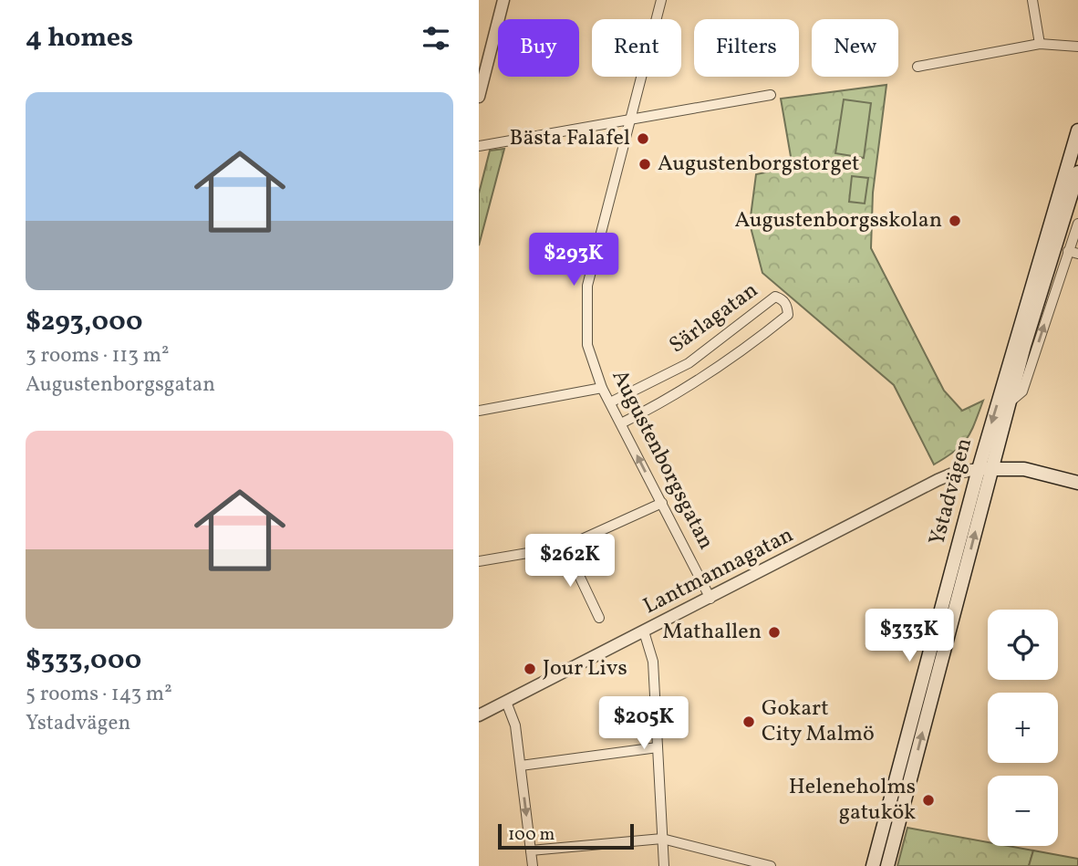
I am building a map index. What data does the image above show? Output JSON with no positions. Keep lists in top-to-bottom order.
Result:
{
  "streets": {
    "main road": ["Ystadvägen"],
    "street": ["Särlagatan", "Augustenborgsgatan", "Lantmannagatan"]
  },
  "crossings": [
    ["Särlagatan", "Augustenborgsgatan"],
    ["Augustenborgsgatan", "Lantmannagatan"],
    ["Ystadvägen", "Lantmannagatan"]
  ],
  "places": [
    "Bästa Falafel",
    "Augustenborgstorget",
    "Augustenborgsskolan",
    "Mathallen",
    "Jour Livs",
    "Gokart City Malmö",
    "Heleneholms gatukök"
  ],
  "scale_bar": "100 m",
  "page": {
    "heading": "4 homes",
    "chip": [
      "Buy",
      "Rent",
      "Filters",
      "New"
    ],
    "list": [
      {
        "name": "$293,000",
        "note": "3 rooms · 113 m² · Augustenborgsgatan"
      },
      {
        "name": "$333,000",
        "note": "5 rooms · 143 m² · Ystadvägen"
      }
    ],
    "price": [
      "$293K",
      "$262K",
      "$333K",
      "$205K"
    ],
    "map_buttons": ["+", "−"],
    "scale": "100 m"
  }
}
